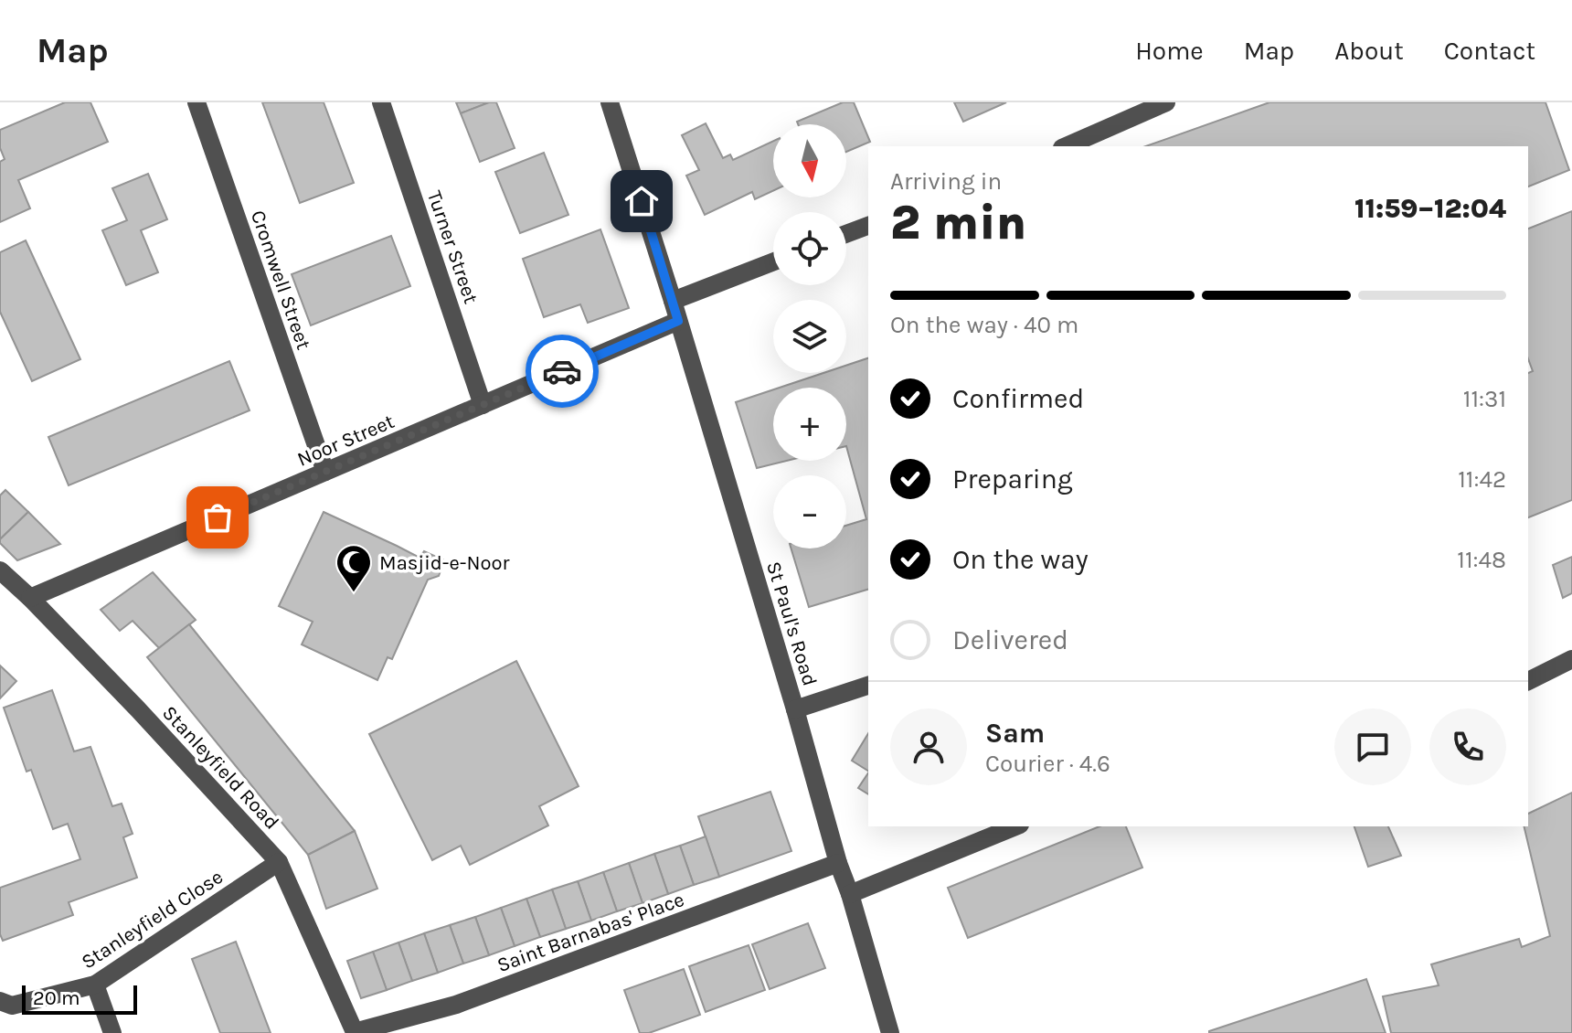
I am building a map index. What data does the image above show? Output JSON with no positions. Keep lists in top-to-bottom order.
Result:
{
  "streets": {
    "street": [
      "Turner Street",
      "Cromwell Street",
      "Noor Street",
      "St Paul's Road",
      "Stanleyfield Road",
      "Stanleyfield Close",
      "Saint Barnabas' Place"
    ]
  },
  "crossings": [
    ["Turner Street", "Noor Street"],
    ["Cromwell Street", "Noor Street"],
    ["Noor Street", "St Paul's Road"],
    ["Noor Street", "Stanleyfield Road"],
    ["St Paul's Road", "Saint Barnabas' Place"],
    ["Stanleyfield Road", "Stanleyfield Close"],
    ["Stanleyfield Road", "Saint Barnabas' Place"]
  ],
  "places": {
    "mosque": ["Masjid-e-Noor"]
  },
  "scale_bar": "20 m",
  "north": "bottom",
  "page": {
    "header": "Map",
    "nav": [
      "Home",
      "Map",
      "About",
      "Contact"
    ],
    "map_buttons": ["+", "−"],
    "heading": ["2 min", "Arriving in", "11:59–12:04"],
    "panel": ["Sam", "Courier · 4.6"],
    "bar": "On the way · 40 m",
    "list": [
      ["Confirmed", "11:31"],
      ["Preparing", "11:42"],
      ["On the way", "11:48"],
      "Delivered"
    ],
    "scale": "20 m"
  }
}
